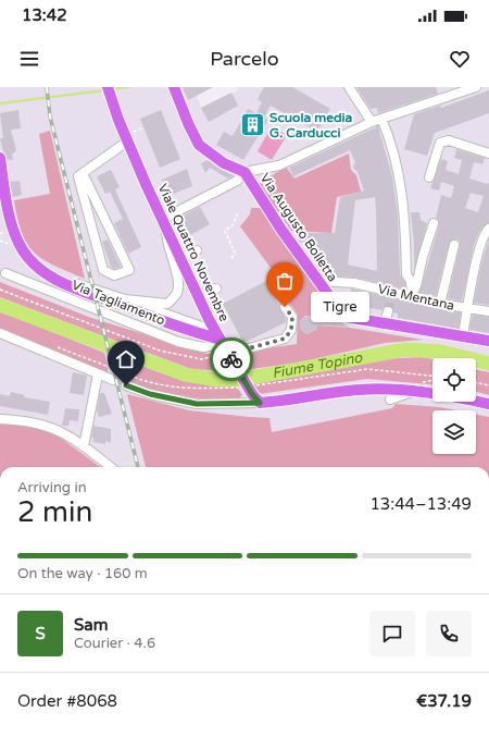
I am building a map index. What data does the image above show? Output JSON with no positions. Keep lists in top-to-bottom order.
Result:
{
  "streets": {
    "main road": ["Via Augusto Bolletta", "Viale Quattro Novembre", "Via Tagliamento"],
    "street": ["Via Mentana"]
  },
  "crossings": [
    ["Via Augusto Bolletta", "Via Mentana"],
    ["Viale Quattro Novembre", "Via Tagliamento"]
  ],
  "water": ["Fiume Topino"],
  "places": {
    "building": ["Scuola media G. Carducci"],
    "other": ["Tigre"]
  },
  "page": {
    "status": "13:42",
    "header": "Parcelo",
    "bubble": "Tigre",
    "heading": ["2 min", "Arriving in", "13:44–13:49"],
    "panel": [
      "Sam",
      "Courier · 4.6",
      "Order #8068",
      "€37.19"
    ],
    "bar": "On the way · 160 m",
    "round": "S"
  }
}
